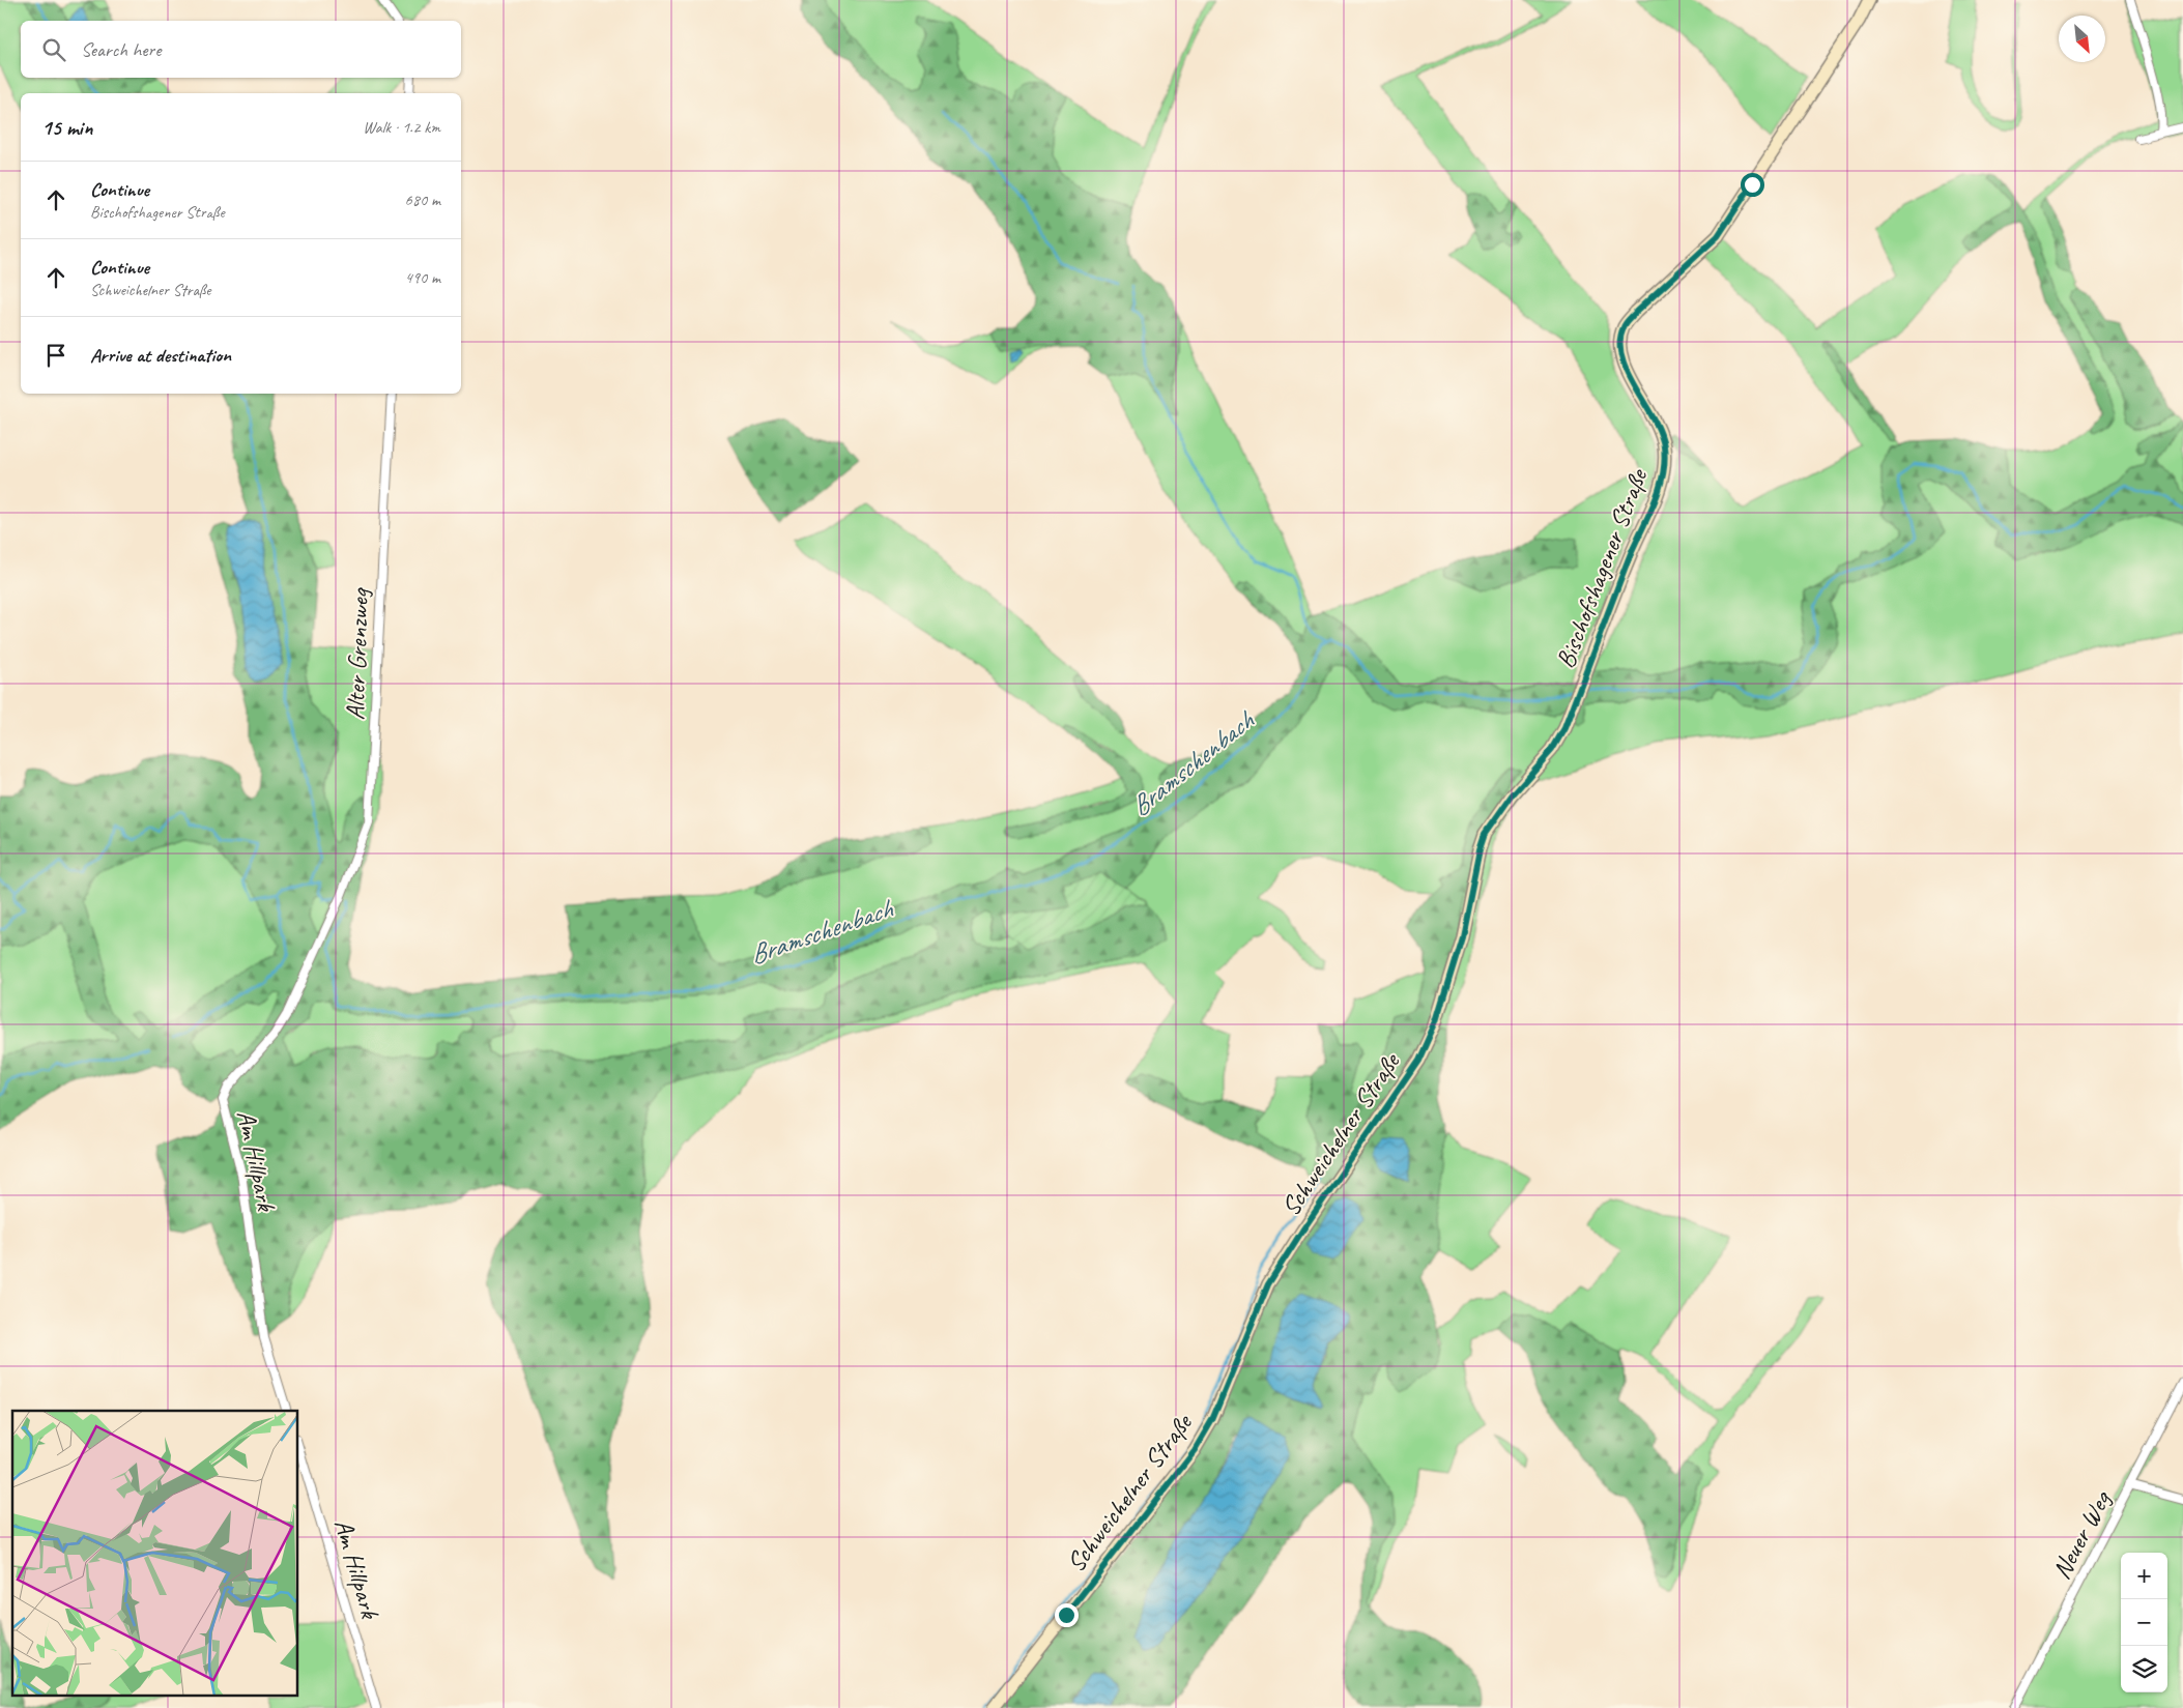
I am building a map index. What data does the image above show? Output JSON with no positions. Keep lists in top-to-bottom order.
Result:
{
  "streets": {
    "street": [
      "Bischofshagener Straße",
      "Alter Grenzweg",
      "Schweichelner Straße",
      "Am Hillpark",
      "Neuer Weg"
    ]
  },
  "crossings": [
    ["Bischofshagener Straße", "Schweichelner Straße"],
    ["Alter Grenzweg", "Am Hillpark"]
  ],
  "water": ["Bramschenbach"],
  "north": "bottom right",
  "page": {
    "search": "Search here",
    "heading": ["15 min", "Walk · 1.2 km"],
    "list": [
      ["Continue", "Bischofshagener Straße", "680 m"],
      ["Continue", "Schweichelner Straße", "490 m"],
      "Arrive at destination"
    ],
    "map_buttons": ["+", "−"]
  }
}
